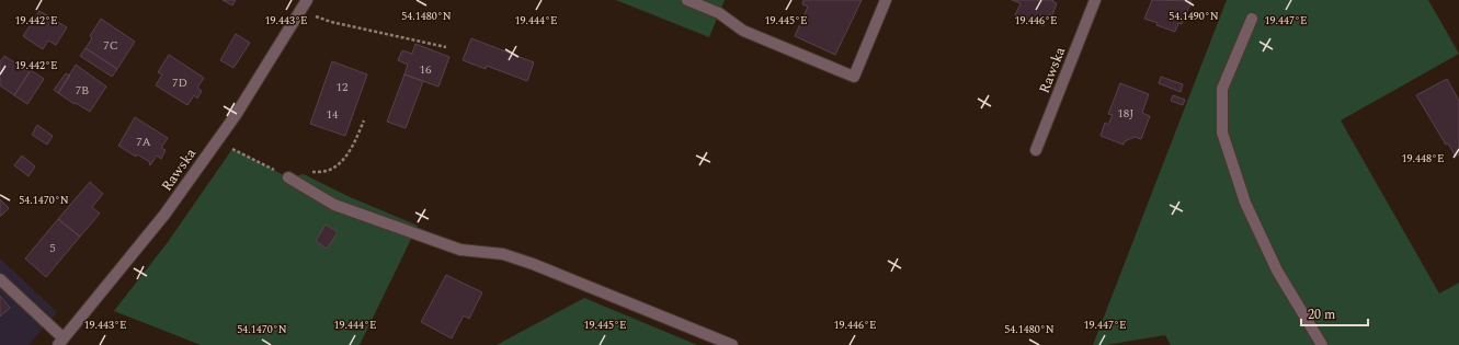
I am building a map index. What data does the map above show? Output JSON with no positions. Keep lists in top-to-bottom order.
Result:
{
  "streets": {
    "street": ["Rawska"]
  },
  "house_numbers": [
    "7C",
    "16",
    "7D",
    "12",
    "7B",
    "18J",
    "14",
    "7A",
    "5"
  ],
  "scale_bar": "20 m",
  "coordinates": [
    "54.1480°N",
    "54.1490°N",
    "19.442°E",
    "19.443°E",
    "19.444°E",
    "19.445°E",
    "19.446°E",
    "19.447°E",
    "19.448°E",
    "54.1470°N"
  ]
}
